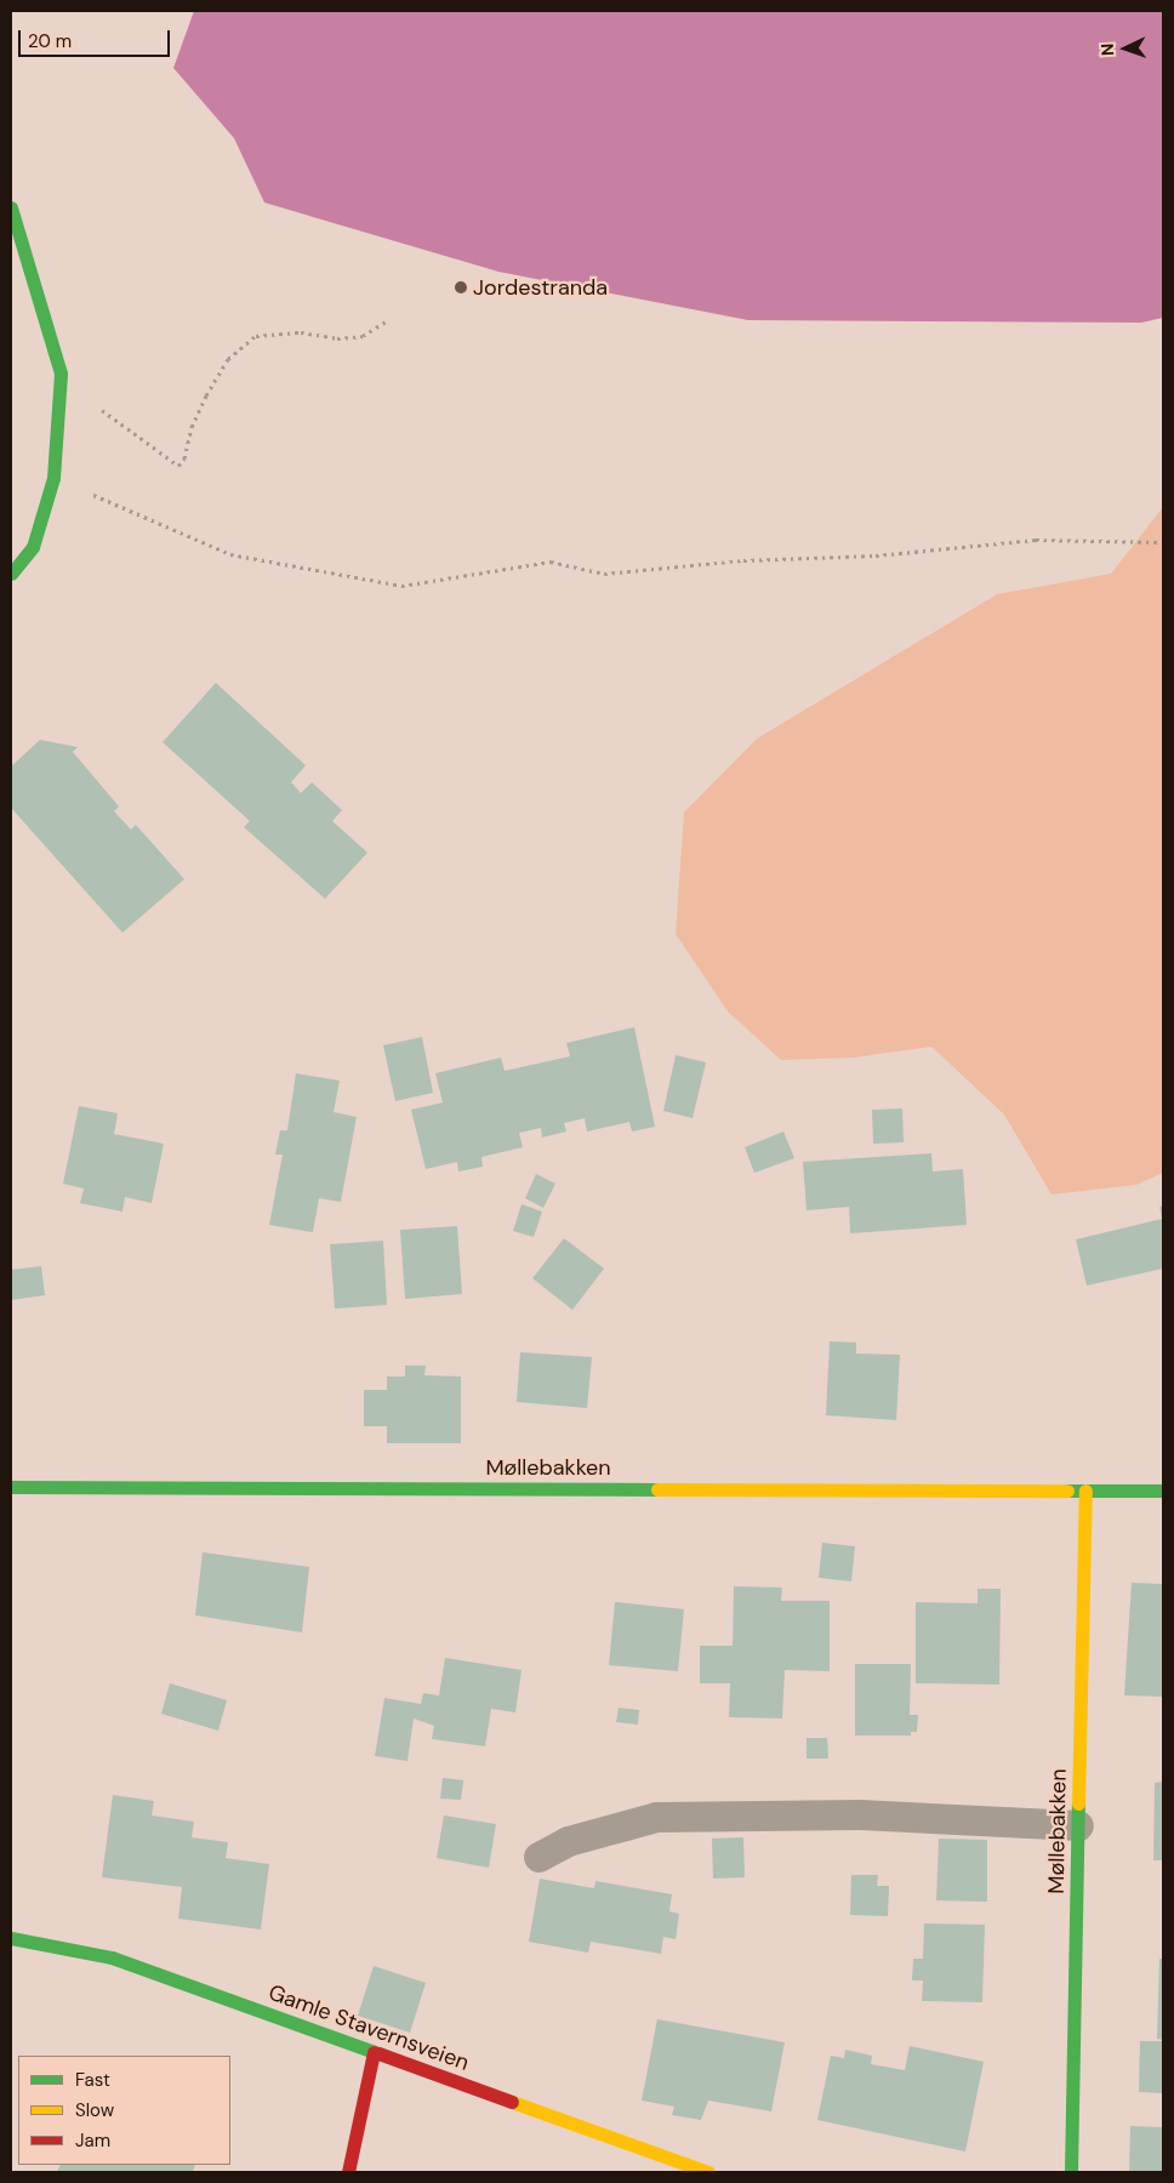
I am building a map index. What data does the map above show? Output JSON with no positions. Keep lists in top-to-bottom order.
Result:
{
  "streets": {
    "street": ["Møllebakken", "Gamle Stavernsveien"]
  },
  "places": ["Jordestranda"],
  "legend": ["Fast", "Slow", "Jam"],
  "scale_bar": "20 m",
  "north": "left"
}
